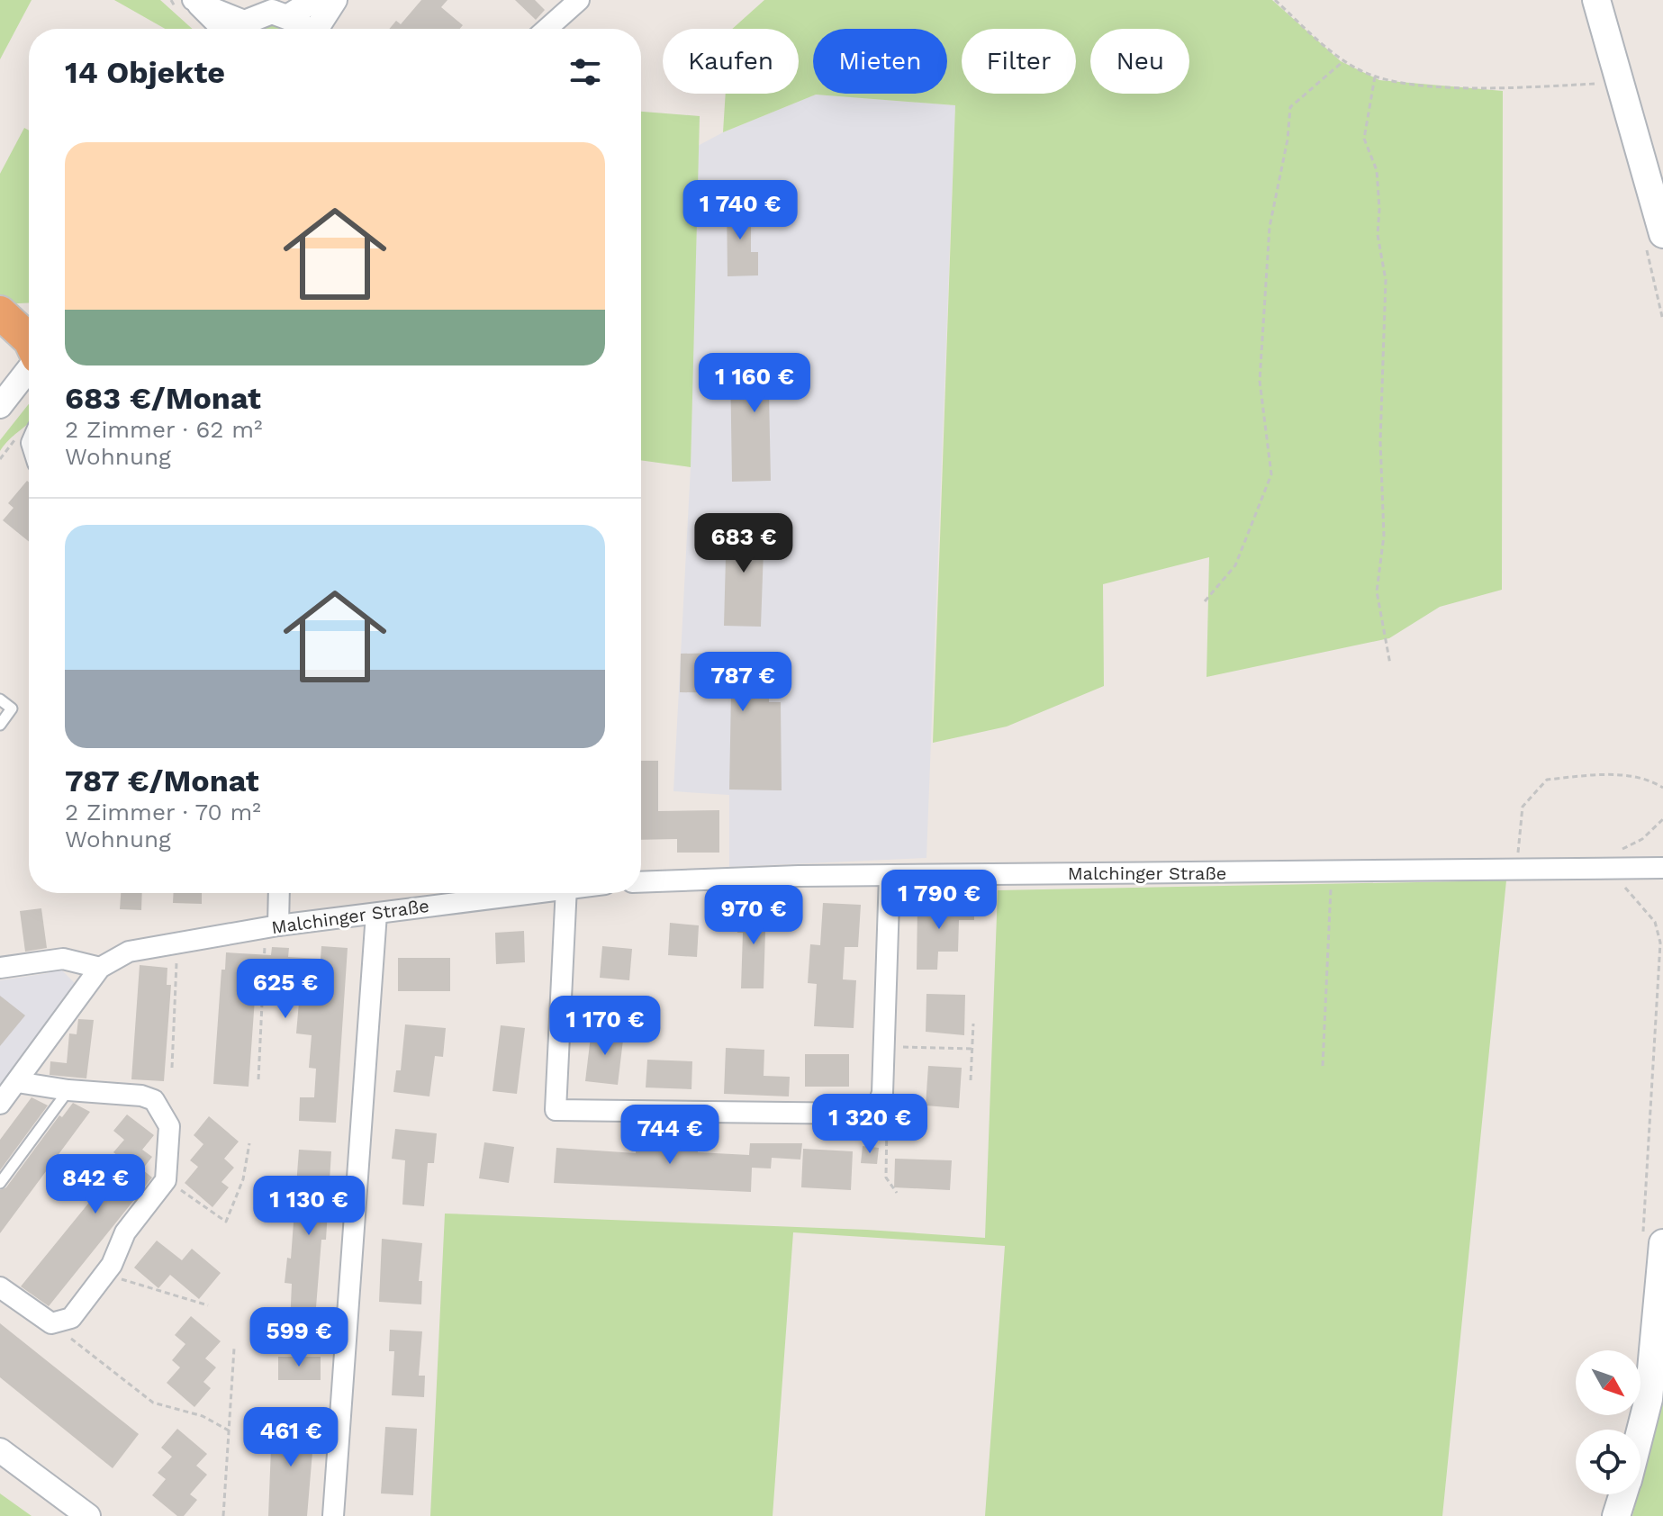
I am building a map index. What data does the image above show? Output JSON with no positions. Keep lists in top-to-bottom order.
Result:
{
  "streets": {
    "street": ["Malchinger Straße"]
  },
  "north": "bottom right",
  "page": {
    "chip": [
      "Kaufen",
      "Mieten",
      "Filter",
      "Neu"
    ],
    "heading": "14 Objekte",
    "list": [
      {
        "name": "683 €/Monat",
        "note": "2 Zimmer · 62 m² · Wohnung"
      },
      {
        "name": "787 €/Monat",
        "note": "2 Zimmer · 70 m² · Wohnung"
      }
    ],
    "price": [
      "1 740 €",
      "1 160 €",
      "683 €",
      "787 €",
      "1 790 €",
      "970 €",
      "625 €",
      "1 170 €",
      "1 320 €",
      "744 €",
      "842 €",
      "1 130 €",
      "599 €",
      "461 €"
    ]
  }
}
